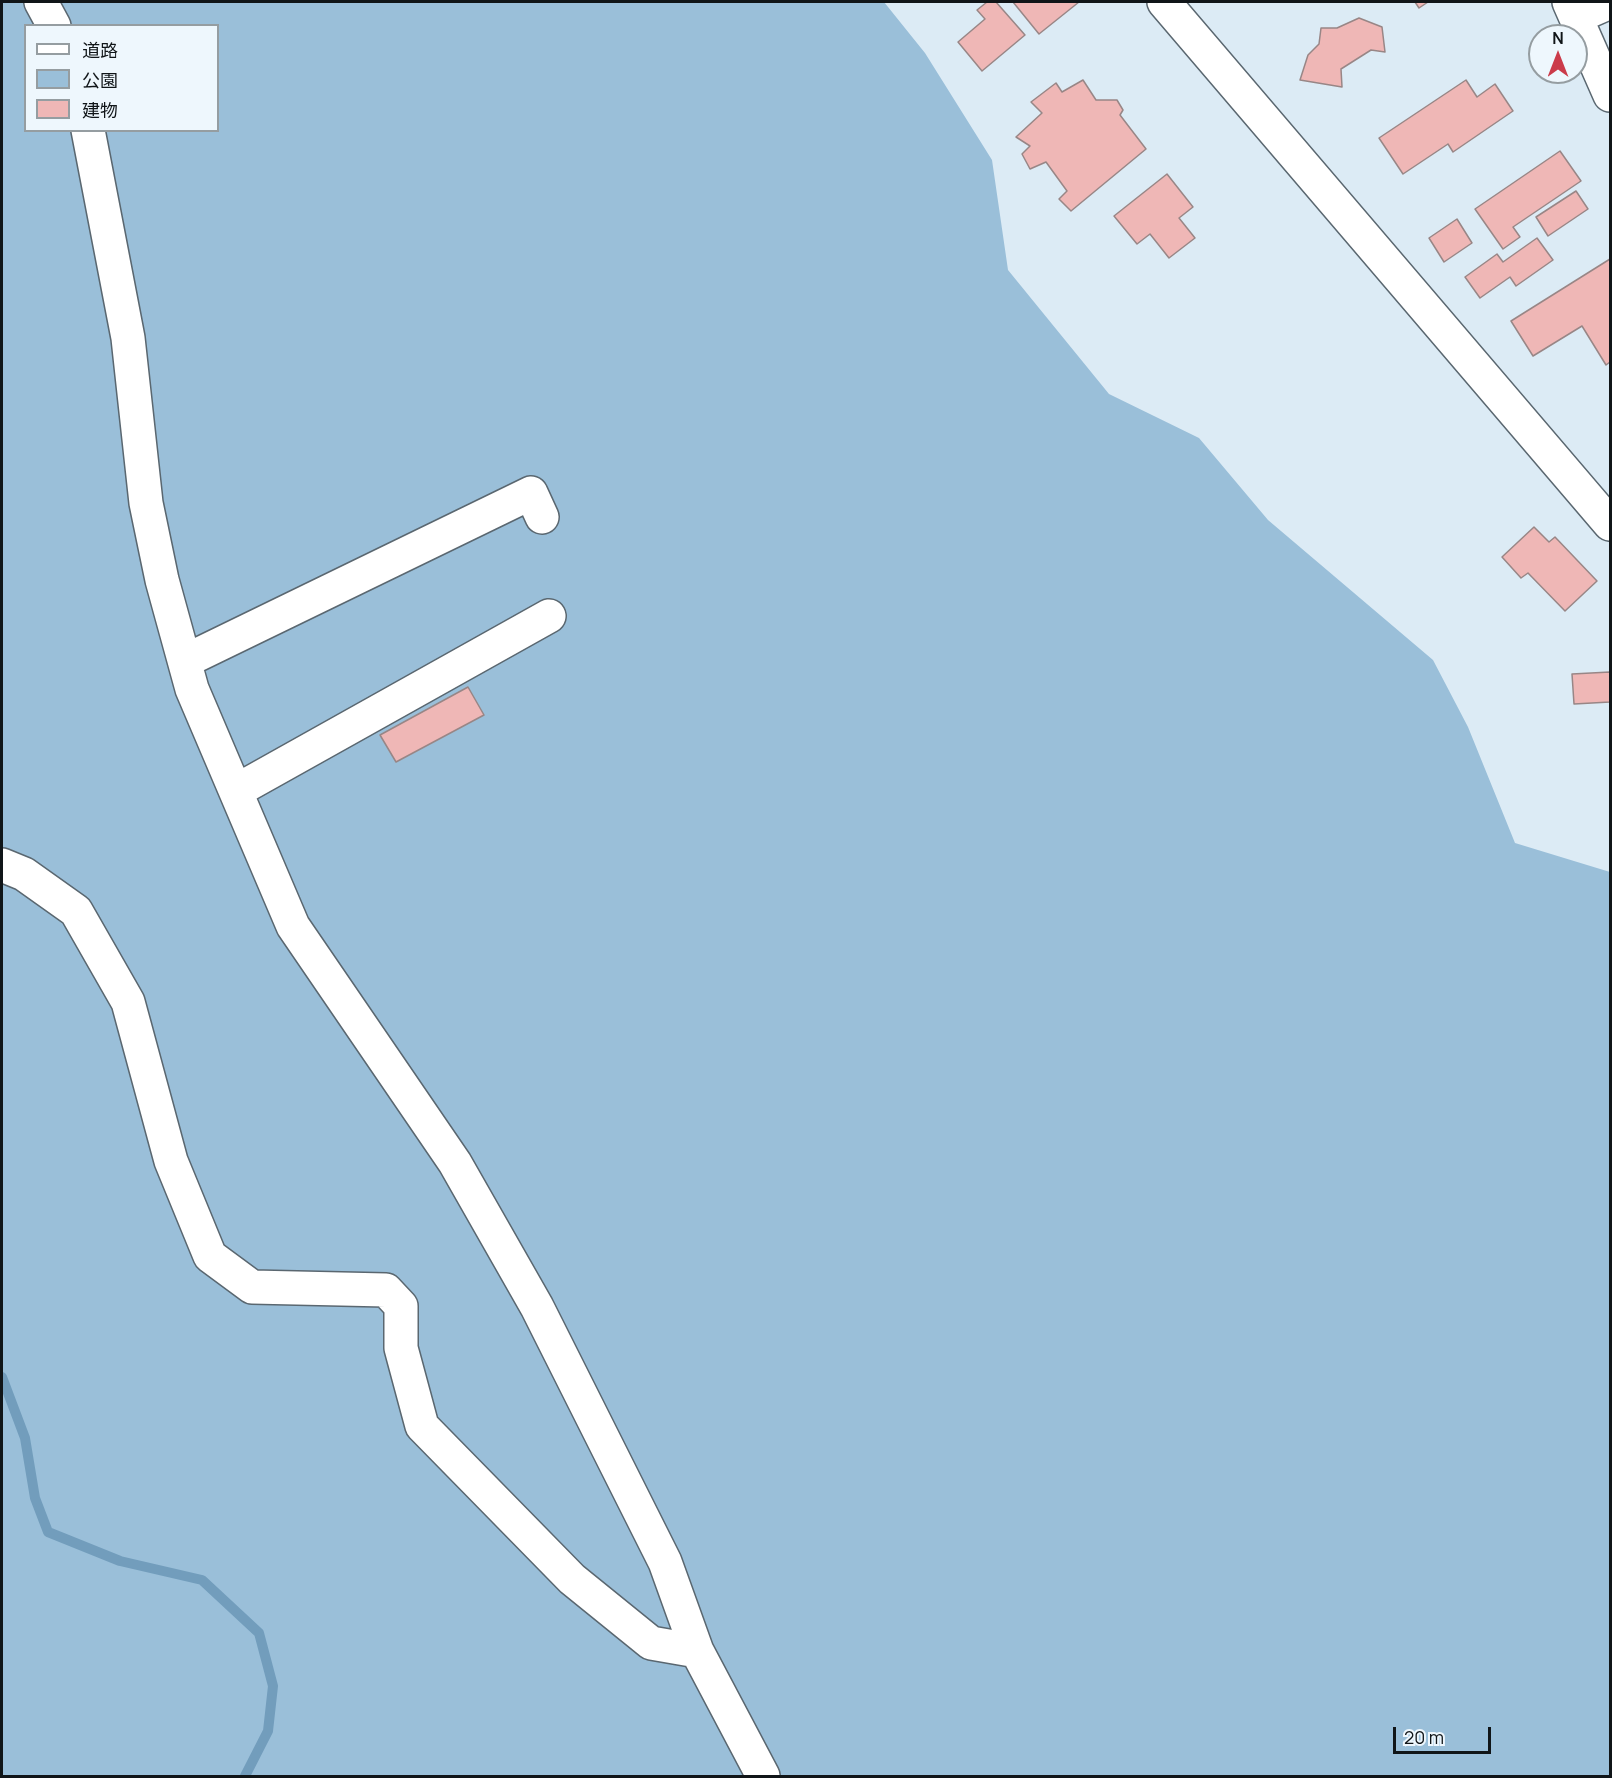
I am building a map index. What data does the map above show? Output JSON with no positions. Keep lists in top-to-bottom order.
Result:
{
  "legend": ["道路", "公園", "建物"],
  "scale_bar": "20 m",
  "north": "top"
}
